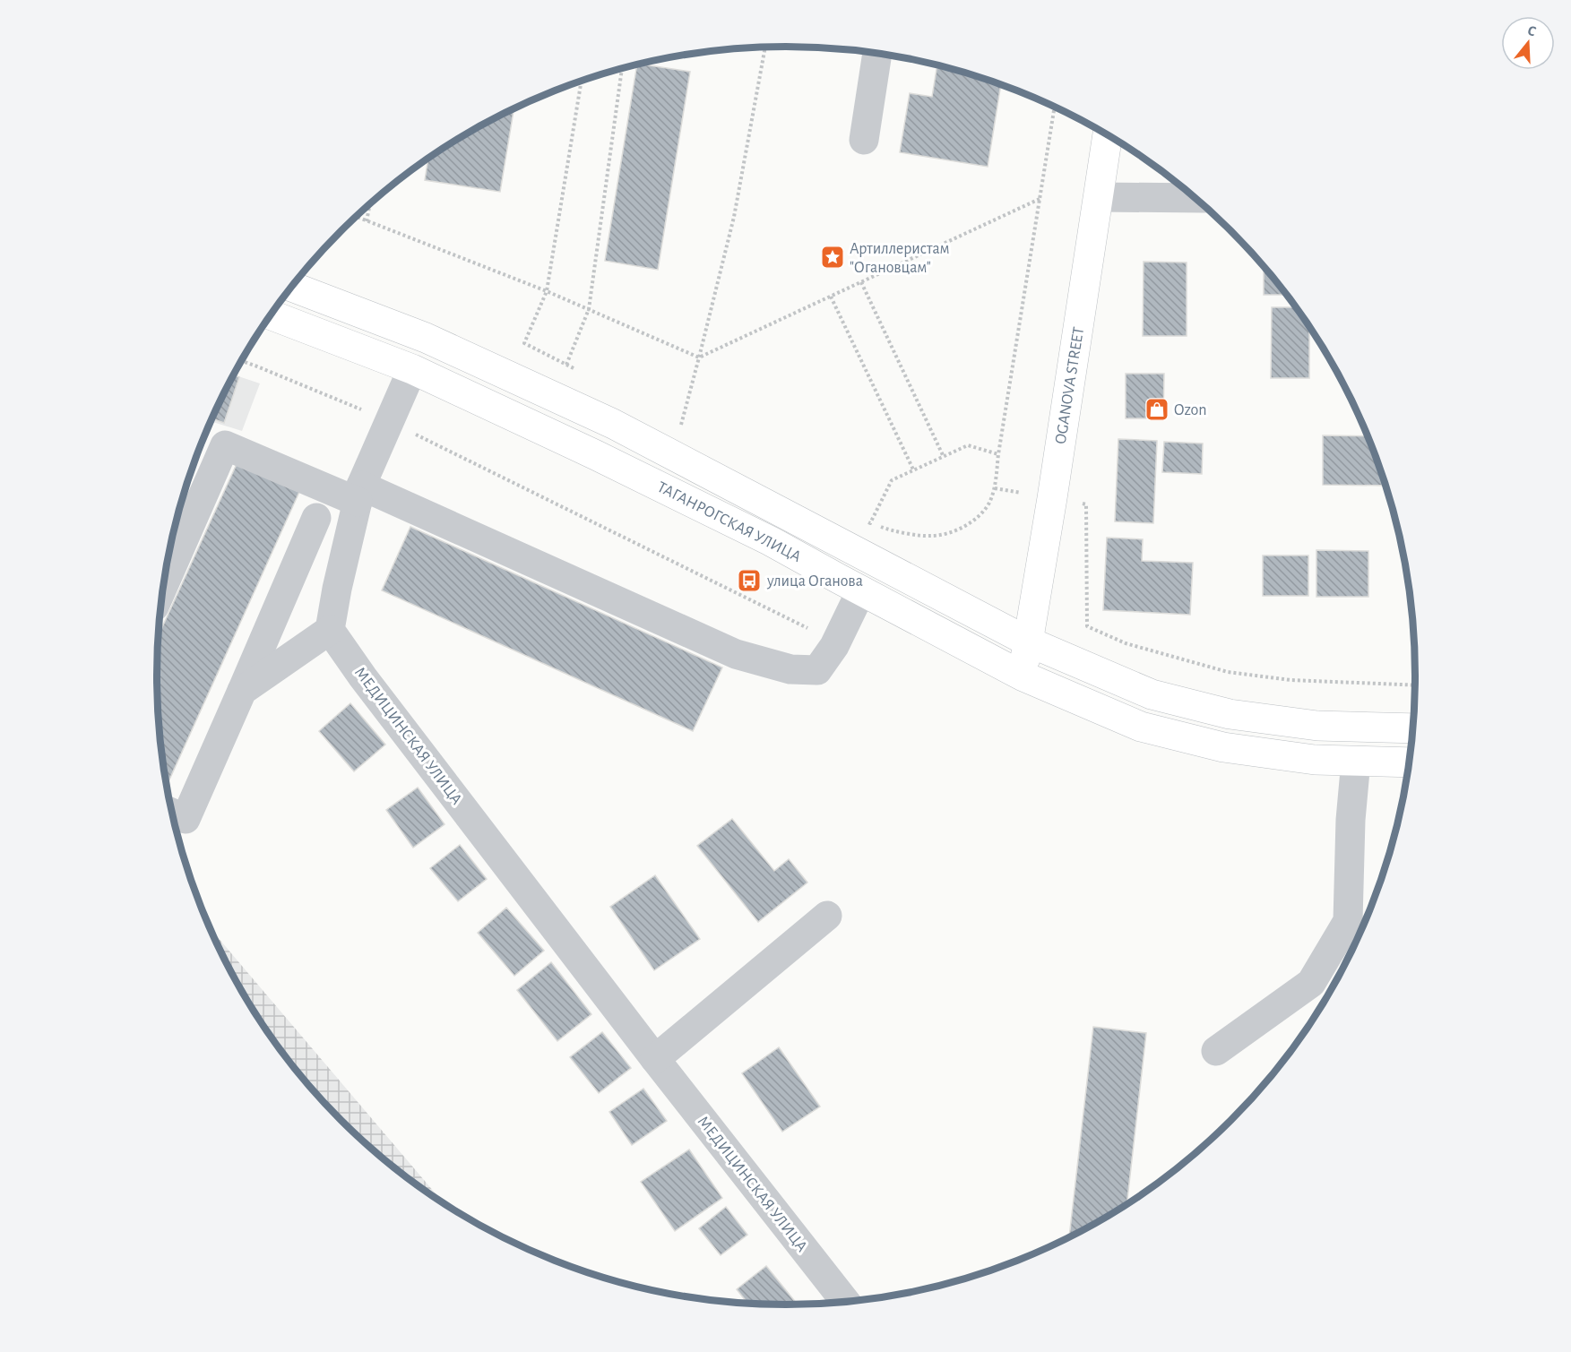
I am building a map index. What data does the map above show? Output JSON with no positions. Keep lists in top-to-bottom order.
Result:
{
  "streets": {
    "main road": ["OGANOVA STREET", "ТАГАНРОГСКАЯ УЛИЦА"],
    "street": ["МЕДИЦИНСКАЯ УЛИЦА"]
  },
  "crossings": [
    ["OGANOVA STREET", "ТАГАНРОГСКАЯ УЛИЦА"]
  ],
  "places": {
    "place": ["Артиллеристам \"Огановцам\""],
    "shop": ["Ozon"],
    "bus stop": ["улица Оганова"]
  },
  "north": "top"
}
